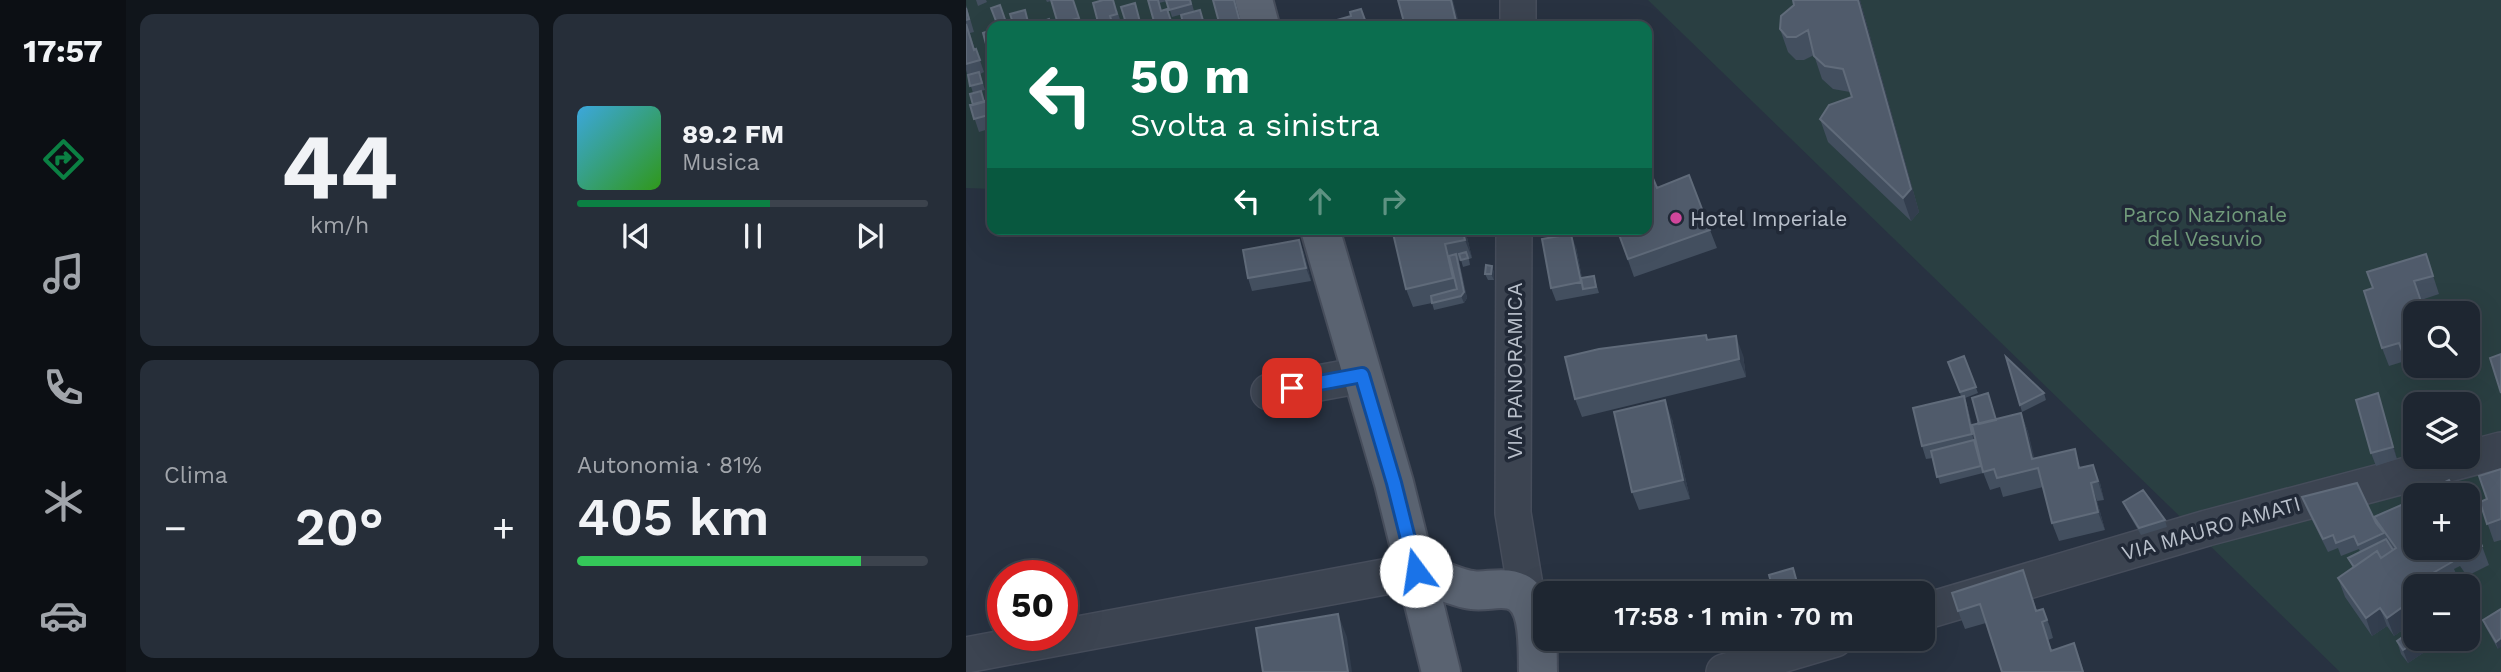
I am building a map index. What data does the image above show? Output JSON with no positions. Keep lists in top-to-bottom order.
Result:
{
  "streets": {
    "street": ["VIA PANORAMICA", "VIA MAURO AMATI"]
  },
  "parks": ["Parco Nazionale del Vesuvio"],
  "places": ["Hotel Imperiale"],
  "page": {
    "tabs": "17:57",
    "tile": [
      ["44", "km/h"],
      "Clima",
      ["Autonomia · 81%", "405 km"]
    ],
    "turn": ["50 m", "Svolta a sinistra"],
    "song": ["89.2 FM", "Musica"],
    "map_buttons": ["+", "−"],
    "heat": ["−", "20°", "+"],
    "limit": "50",
    "trip": "17:58 · 1 min · 70 m"
  }
}
